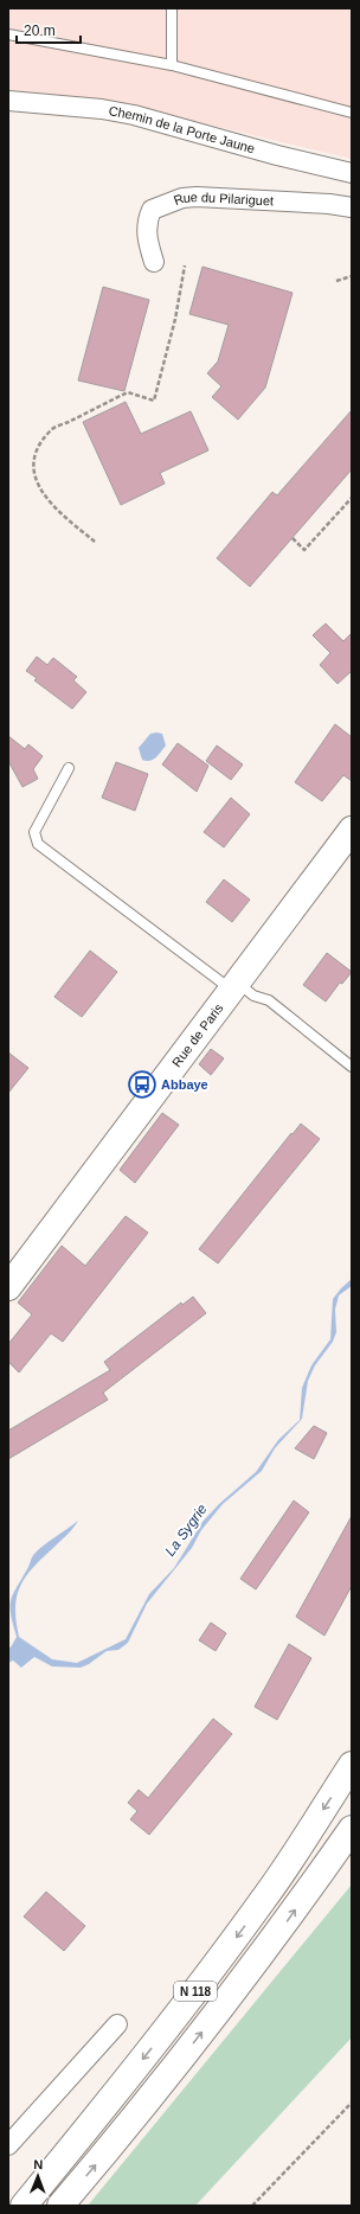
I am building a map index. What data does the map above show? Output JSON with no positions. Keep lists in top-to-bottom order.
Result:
{
  "streets": {
    "main road": ["Rue de Paris", "N 118"],
    "street": ["Chemin de la Porte Jaune", "Rue du Pilariguet"]
  },
  "water": ["La Sygrie"],
  "places": {
    "bus stop": ["Abbaye"]
  },
  "scale_bar": "20 m",
  "north": "top"
}
